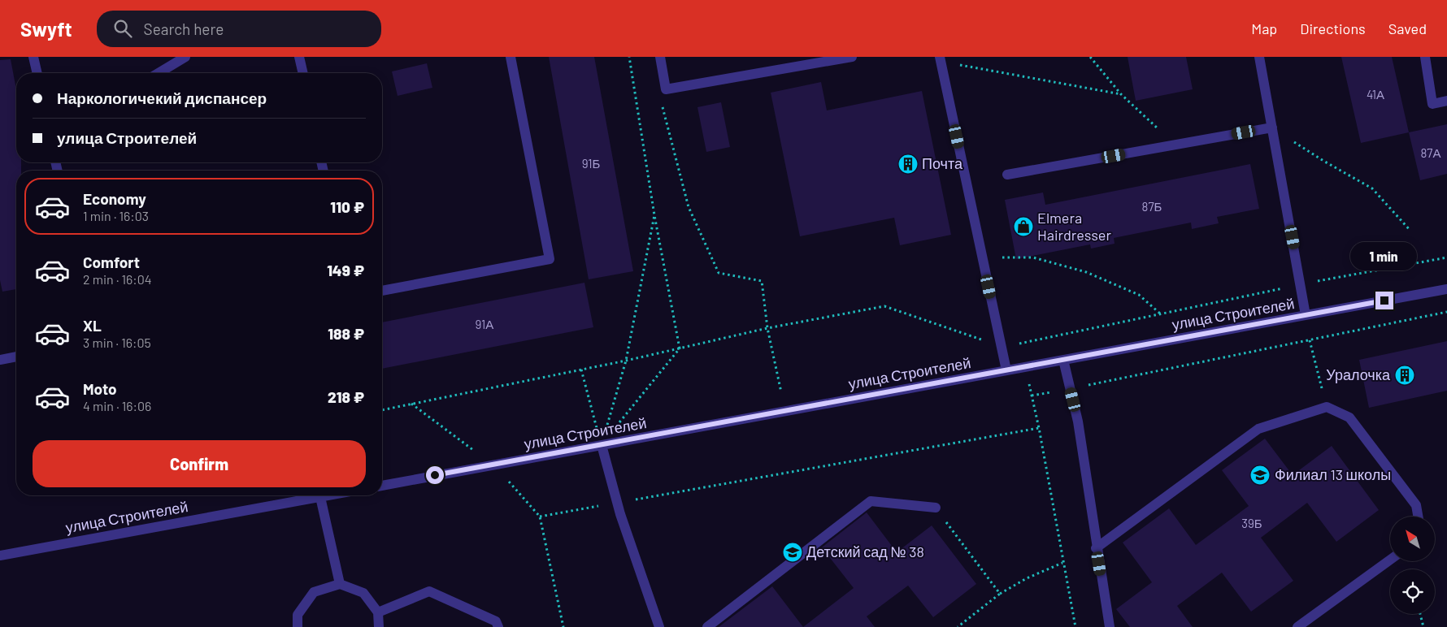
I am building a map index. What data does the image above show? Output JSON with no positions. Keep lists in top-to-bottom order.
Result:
{
  "streets": {
    "street": ["улица Строителей"]
  },
  "places": {
    "building": ["Почта", "Уралочка"],
    "shop": ["Elmera Hairdresser"],
    "school or university": ["Филиал 13 школы", "Детский сад № 38"]
  },
  "house_numbers": [
    "41А",
    "87А",
    "91Б",
    "87Б",
    "91А",
    "39Б"
  ],
  "north": "top left",
  "page": {
    "header": "Swyft",
    "search": "Search here",
    "nav": ["Map", "Directions", "Saved"],
    "banner": ["Наркологичекий диспансер", "улица Строителей"],
    "list": [
      {
        "name": "Economy",
        "note": "1 min · 16:03",
        "value": "110 ₽"
      },
      {
        "name": "Comfort",
        "note": "2 min · 16:04",
        "value": "149 ₽"
      },
      {
        "name": "XL",
        "note": "3 min · 16:05",
        "value": "188 ₽"
      },
      {
        "name": "Moto",
        "note": "4 min · 16:06",
        "value": "218 ₽"
      }
    ],
    "bubble": "1 min",
    "buttons": "Confirm"
  }
}
